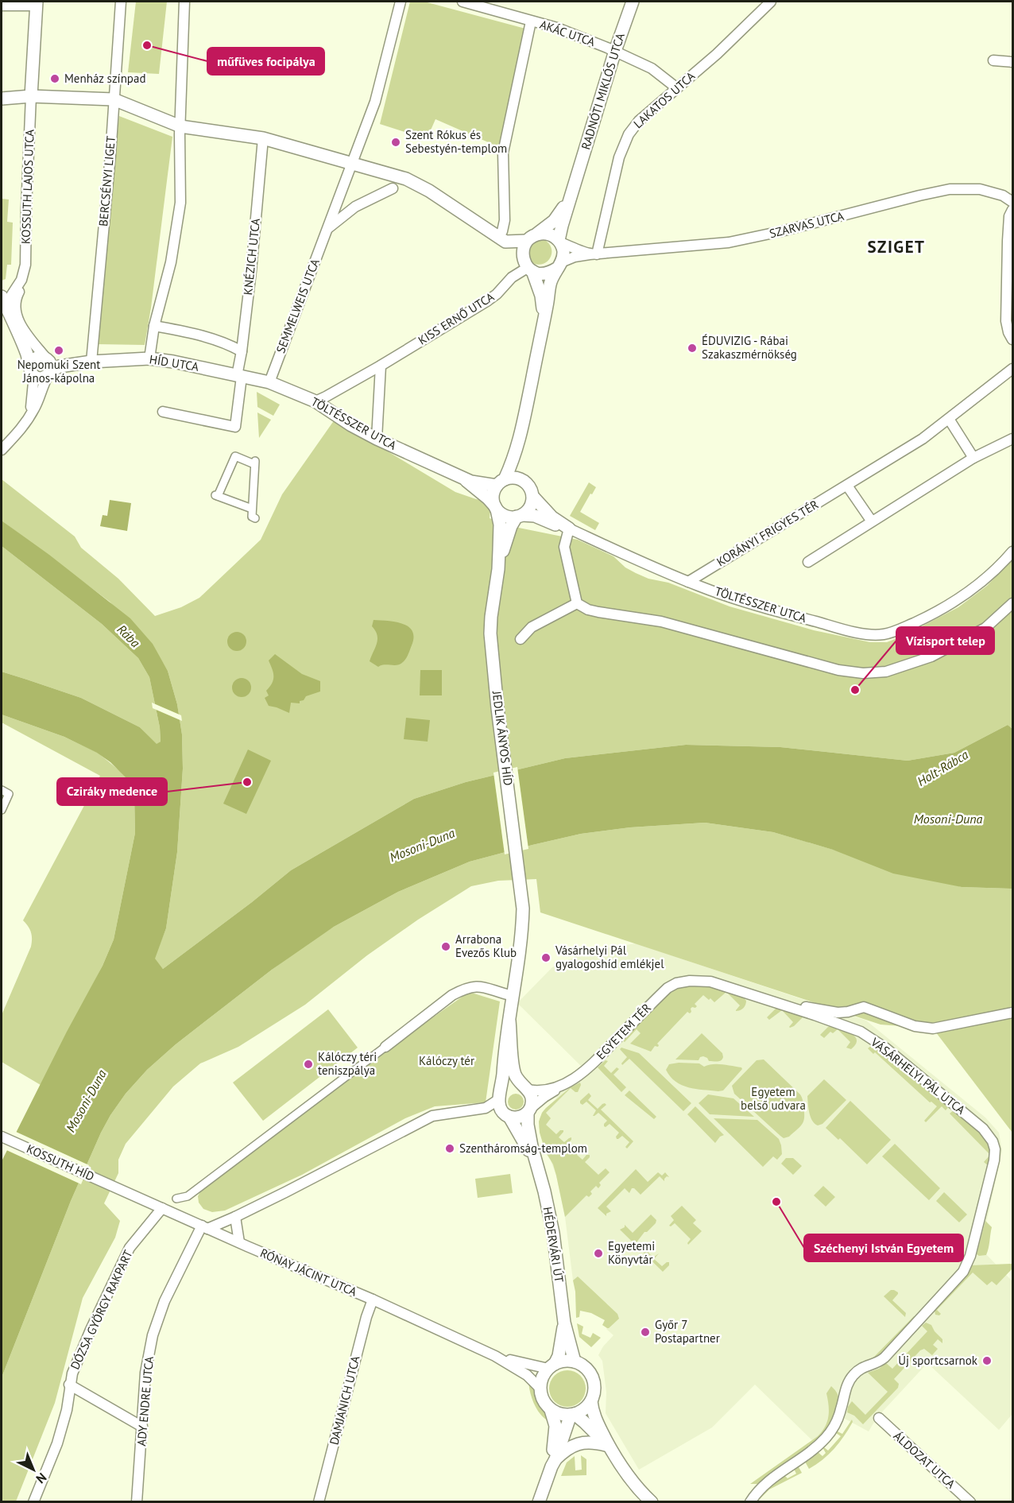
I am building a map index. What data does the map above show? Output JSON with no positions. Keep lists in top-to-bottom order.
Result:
{
  "streets": {
    "street": [
      "AKÁC UTCA",
      "RADNÓTI MIKLÓS UTCA",
      "LAKATOS UTCA",
      "BERCSÉNYI LIGET",
      "KOSSUTH LAJOS UTCA",
      "SZARVAS UTCA",
      "KNÉZICH UTCA",
      "SEMMELWEIS UTCA",
      "KISS ERNŐ UTCA",
      "HÍD UTCA",
      "TÖLTÉSSZER UTCA",
      "KORÁNYI FRIGYES TÉR",
      "JEDLIK ÁNYOS HÍD",
      "EGYETEM TÉR",
      "VÁSÁRHELYI PÁL UTCA",
      "KOSSUTH HÍD",
      "HÉDERVÁRI ÚT",
      "RÓNAY JÁCINT UTCA",
      "DÓZSA GYÖRGY RAKPART",
      "DAMJANICH UTCA",
      "ADY ENDRE UTCA",
      "ÁLDOZAT UTCA"
    ]
  },
  "crossings": [
    ["AKÁC UTCA", "RADNÓTI MIKLÓS UTCA"],
    ["AKÁC UTCA", "LAKATOS UTCA"],
    ["RADNÓTI MIKLÓS UTCA", "SZARVAS UTCA"],
    ["RADNÓTI MIKLÓS UTCA", "KISS ERNŐ UTCA"],
    ["LAKATOS UTCA", "SZARVAS UTCA"],
    ["BERCSÉNYI LIGET", "HÍD UTCA"],
    ["KOSSUTH LAJOS UTCA", "HÍD UTCA"],
    ["SZARVAS UTCA", "KISS ERNŐ UTCA"],
    ["KNÉZICH UTCA", "HÍD UTCA"],
    ["SEMMELWEIS UTCA", "HÍD UTCA"],
    ["SEMMELWEIS UTCA", "TÖLTÉSSZER UTCA"],
    ["KISS ERNŐ UTCA", "TÖLTÉSSZER UTCA"],
    ["HÍD UTCA", "TÖLTÉSSZER UTCA"],
    ["TÖLTÉSSZER UTCA", "KORÁNYI FRIGYES TÉR"],
    ["TÖLTÉSSZER UTCA", "JEDLIK ÁNYOS HÍD"],
    ["EGYETEM TÉR", "VÁSÁRHELYI PÁL UTCA"],
    ["EGYETEM TÉR", "HÉDERVÁRI ÚT"],
    ["KOSSUTH HÍD", "RÓNAY JÁCINT UTCA"],
    ["HÉDERVÁRI ÚT", "RÓNAY JÁCINT UTCA"],
    ["RÓNAY JÁCINT UTCA", "DÓZSA GYÖRGY RAKPART"],
    ["RÓNAY JÁCINT UTCA", "DAMJANICH UTCA"],
    ["RÓNAY JÁCINT UTCA", "ADY ENDRE UTCA"]
  ],
  "districts": ["SZIGET"],
  "water": ["Rába", "Holt-Rábca", "Mosoni-Duna"],
  "parks": ["Kálóczy tér", "Egyetem belső udvara"],
  "places": [
    "műfüves focipálya",
    "Menház színpad",
    "Szent Rókus és Sebestyén-templom",
    "ÉDUVIZIG - Rábai Szakaszmérnökség",
    "Nepomuki Szent János-kápolna",
    "Vízisport telep",
    "Cziráky medence",
    "Arrabona Evezős Klub",
    "Vásárhelyi Pál gyalogoshíd emlékjel",
    "Kálóczy téri teniszpálya",
    "Szentháromság-templom",
    "Széchenyi István Egyetem",
    "Egyetemi Könyvtár",
    "Győr 7 Postapartner",
    "Új sportcsarnok"
  ],
  "north": "bottom right"
}
